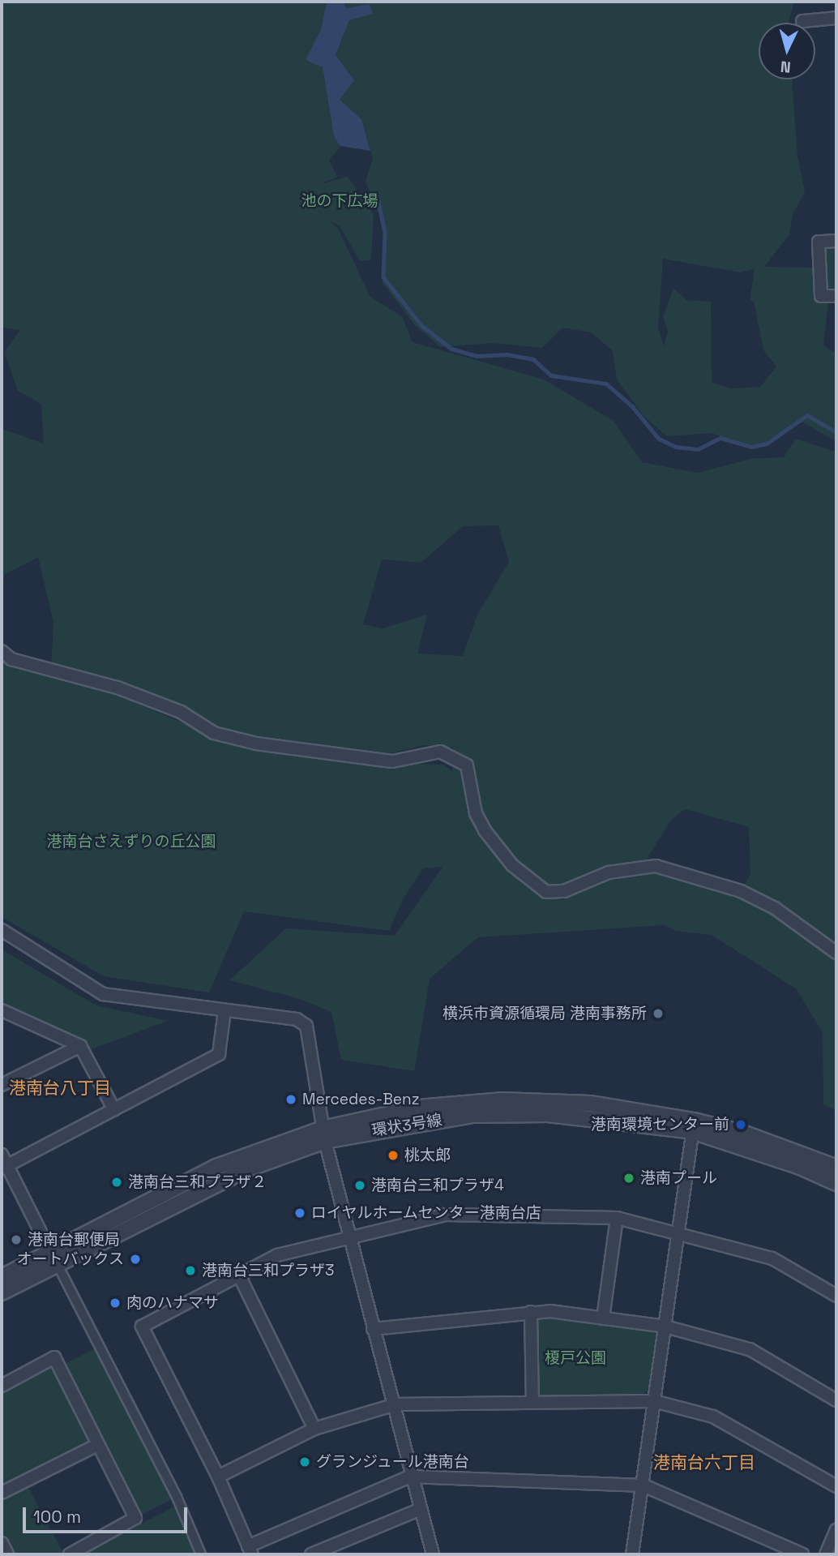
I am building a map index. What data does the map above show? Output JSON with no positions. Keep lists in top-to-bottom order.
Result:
{
  "streets": {
    "street": ["環状3号線"]
  },
  "districts": ["港南台八丁目", "港南台六丁目"],
  "parks": ["池の下広場", "港南台さえずりの丘公園", "榎戸公園"],
  "places": [
    "横浜市資源循環局 港南事務所",
    "Mercedes-Benz",
    "港南環境センター前",
    "桃太郎",
    "港南プール",
    "港南台三和プラザ２",
    "港南台三和プラザ4",
    "ロイヤルホームセンター港南台店",
    "港南台郵便局",
    "オートバックス",
    "港南台三和プラザ3",
    "肉のハナマサ",
    "グランジュール港南台"
  ],
  "scale_bar": "100 m",
  "north": "bottom"
}
